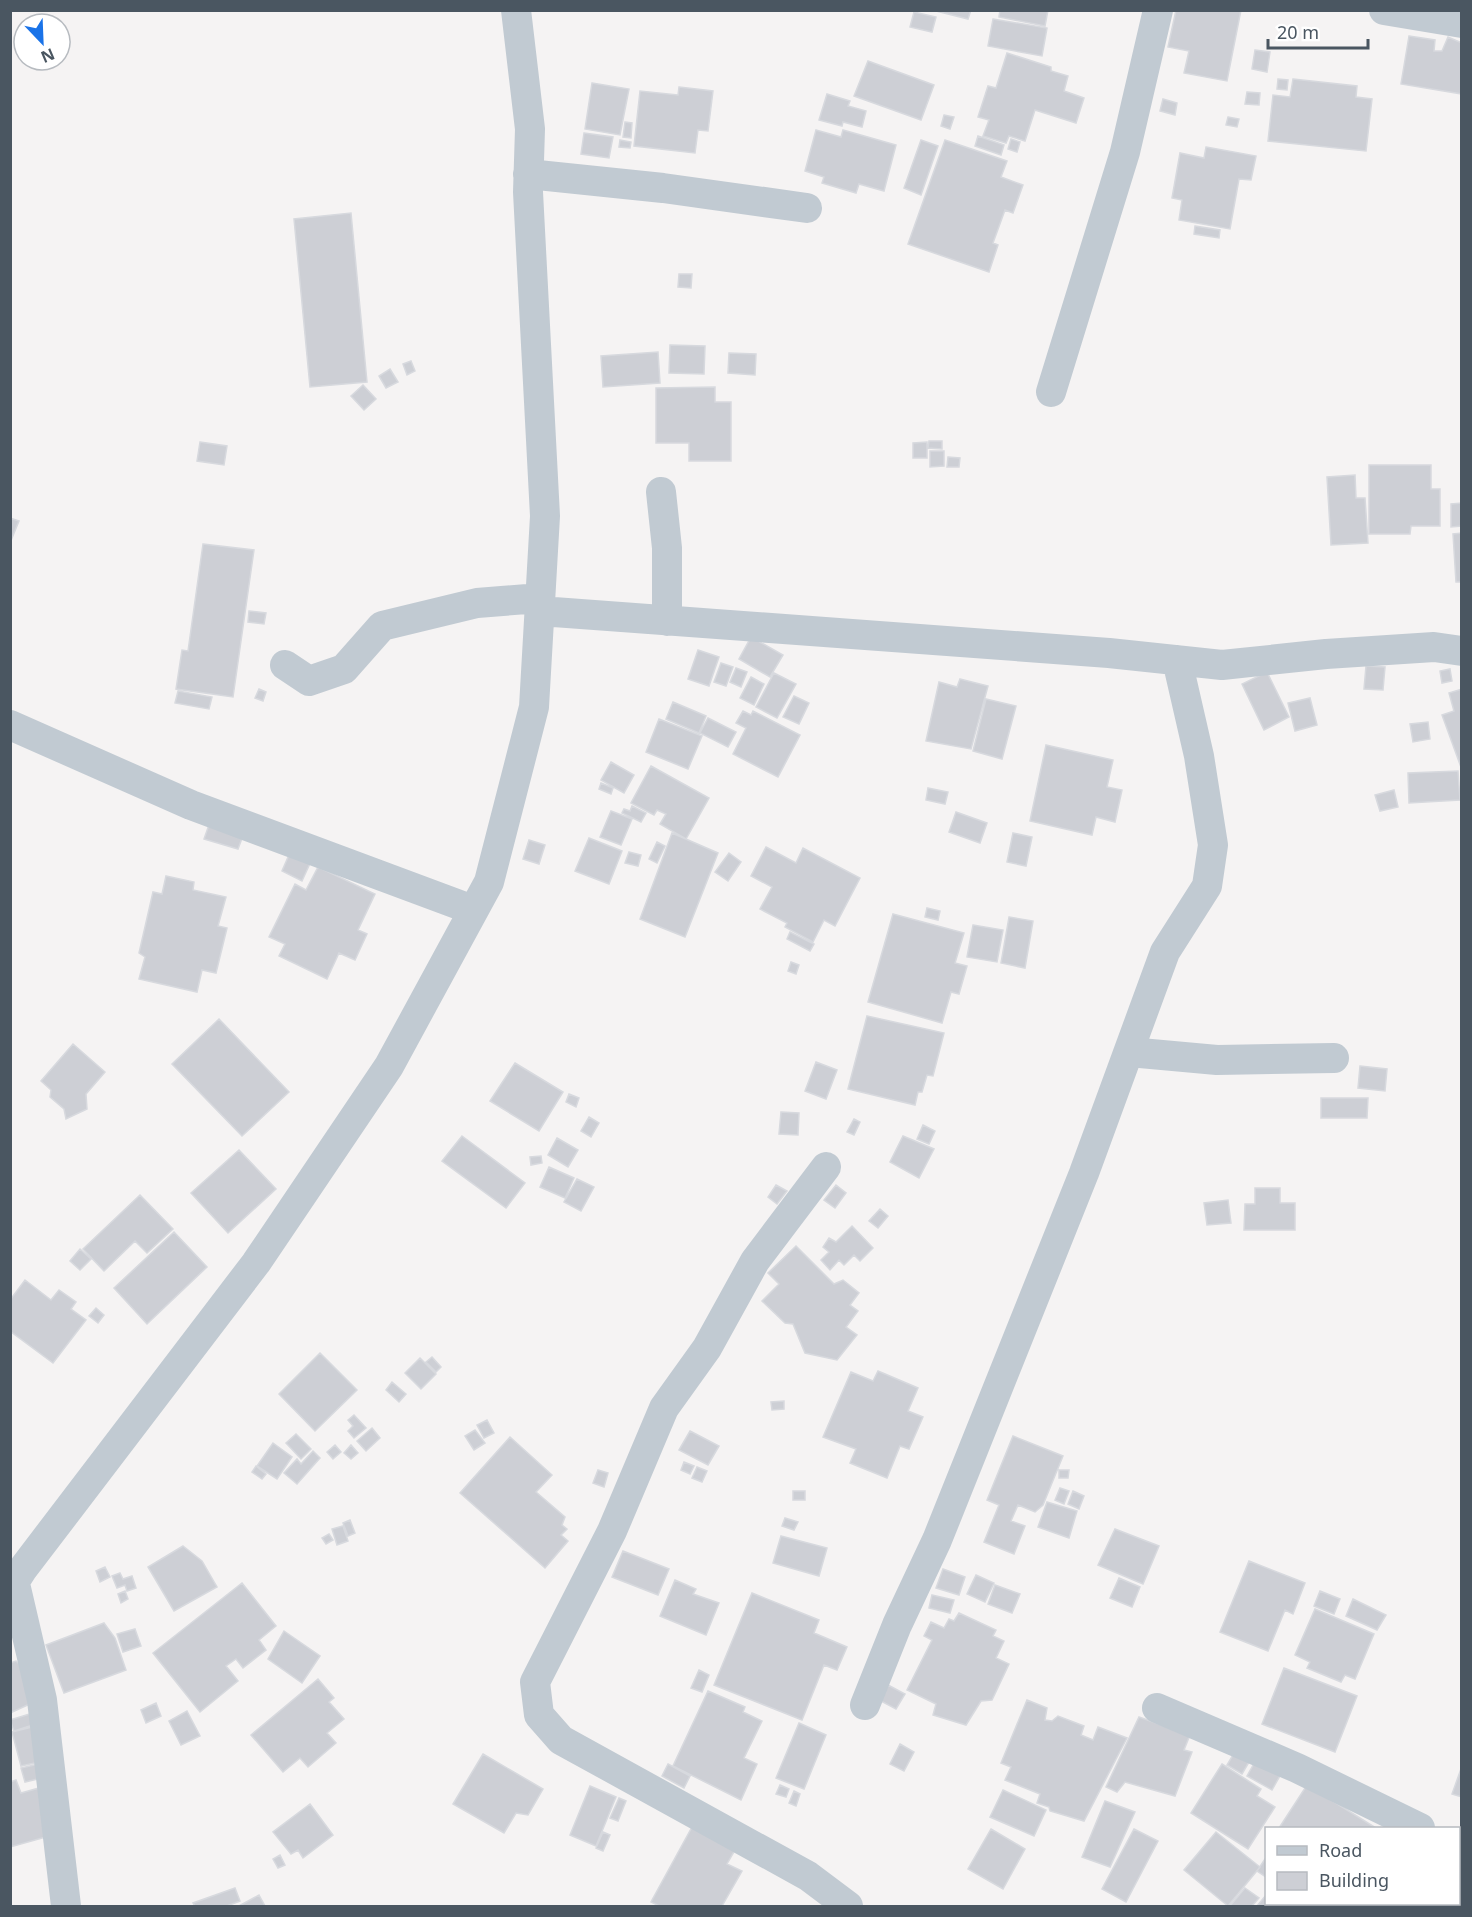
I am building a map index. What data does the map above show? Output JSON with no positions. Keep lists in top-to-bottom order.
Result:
{
  "legend": ["Road", "Building"],
  "scale_bar": "20 m",
  "north": "bottom right"
}
